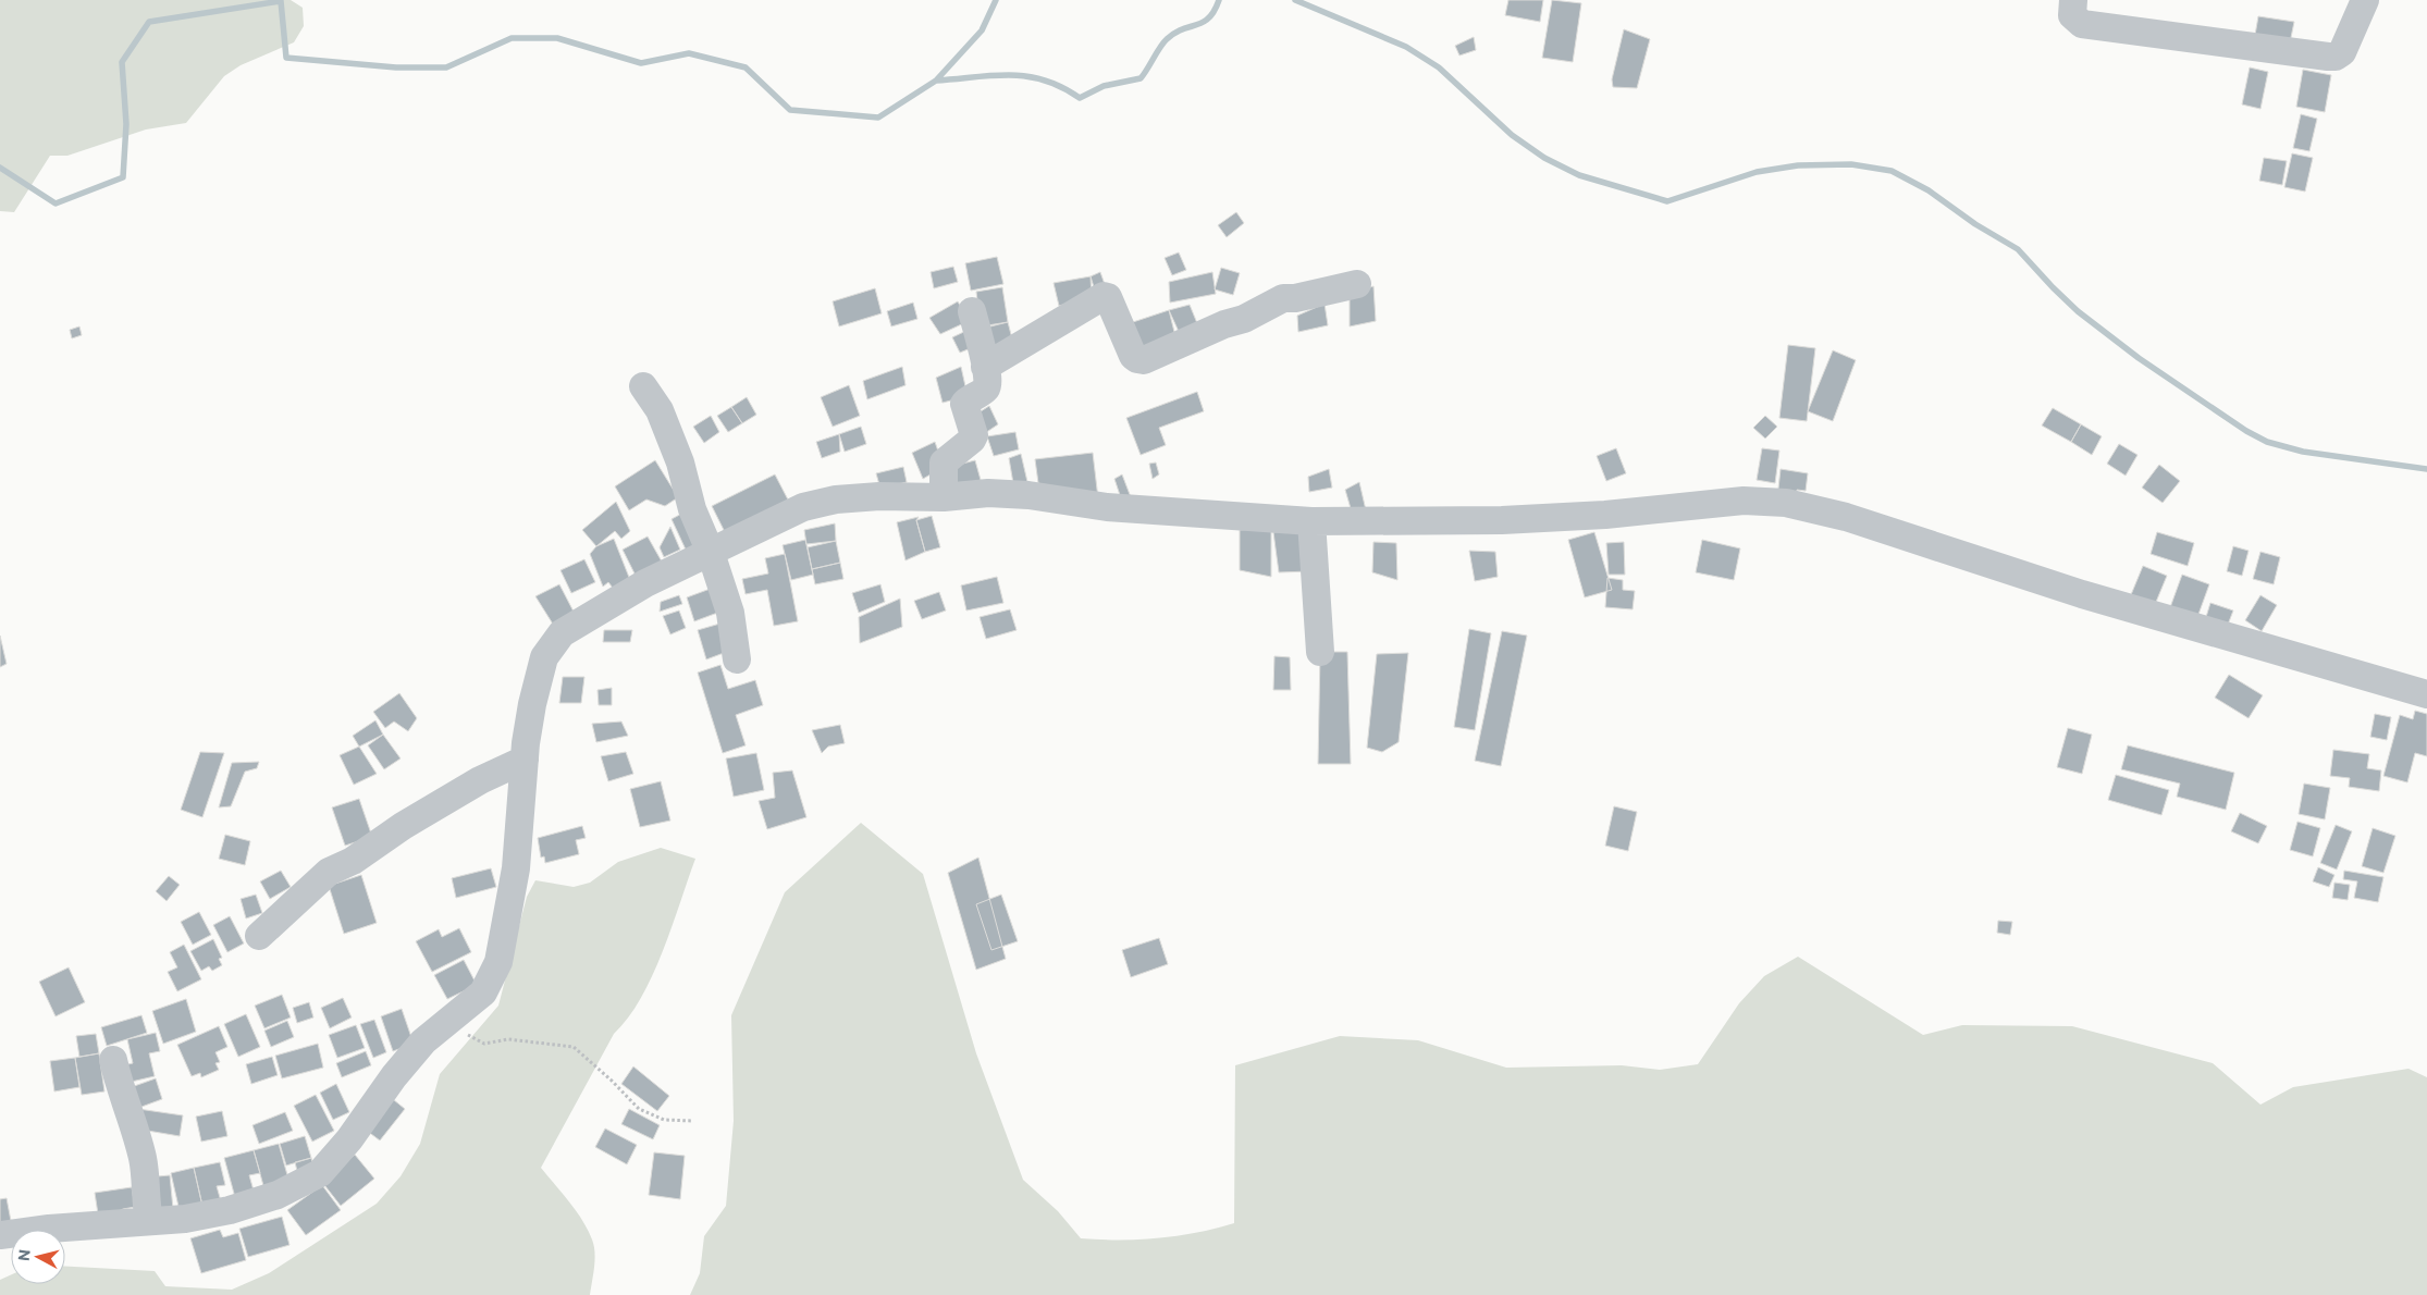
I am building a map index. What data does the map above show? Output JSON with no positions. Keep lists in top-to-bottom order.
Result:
{
  "north": "left"
}
